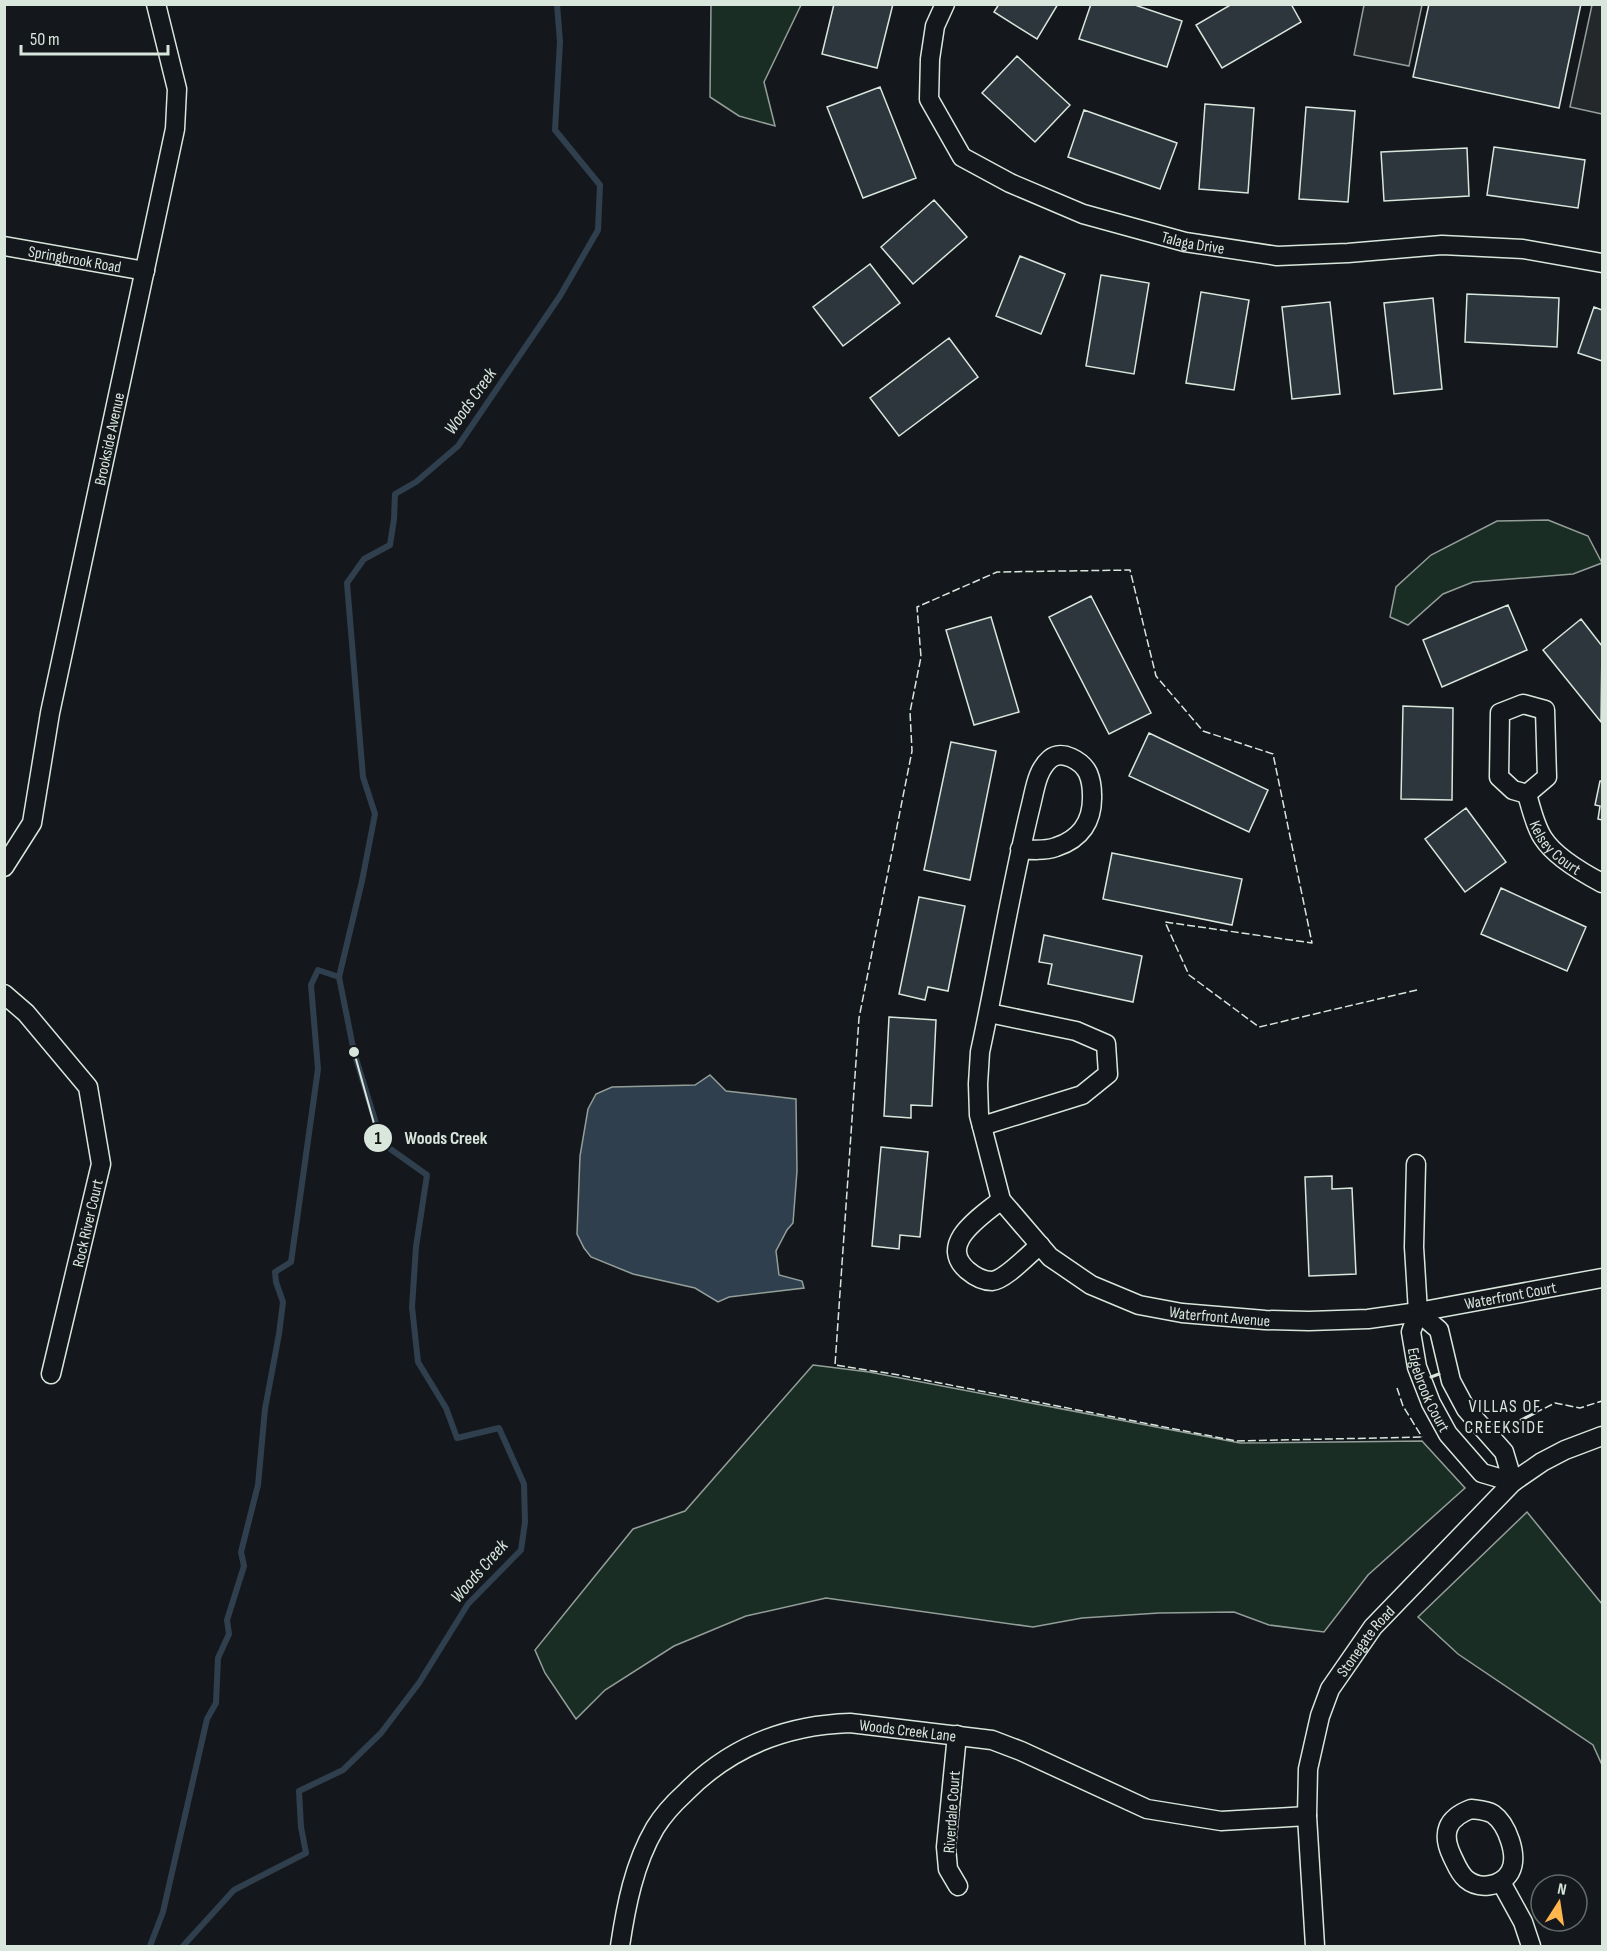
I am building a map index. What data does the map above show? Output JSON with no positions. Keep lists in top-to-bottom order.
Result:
{
  "streets": {
    "street": [
      "Talaga Drive",
      "Springbrook Road",
      "Brookside Avenue",
      "Kelsey Court",
      "Rock River Court",
      "Waterfront Court",
      "Waterfront Avenue",
      "Edgebrook Court",
      "Stonegate Road",
      "Woods Creek Lane",
      "Riverdale Court"
    ]
  },
  "crossings": [
    ["Springbrook Road", "Brookside Avenue"],
    ["Waterfront Court", "Waterfront Avenue"],
    ["Waterfront Court", "Edgebrook Court"],
    ["Waterfront Avenue", "Edgebrook Court"],
    ["Edgebrook Court", "Stonegate Road"],
    ["Stonegate Road", "Woods Creek Lane"],
    ["Woods Creek Lane", "Riverdale Court"]
  ],
  "districts": ["VILLAS OF CREEKSIDE"],
  "water": ["Woods Creek"],
  "places": ["Woods Creek"],
  "scale_bar": "50 m",
  "north": "top"
}
